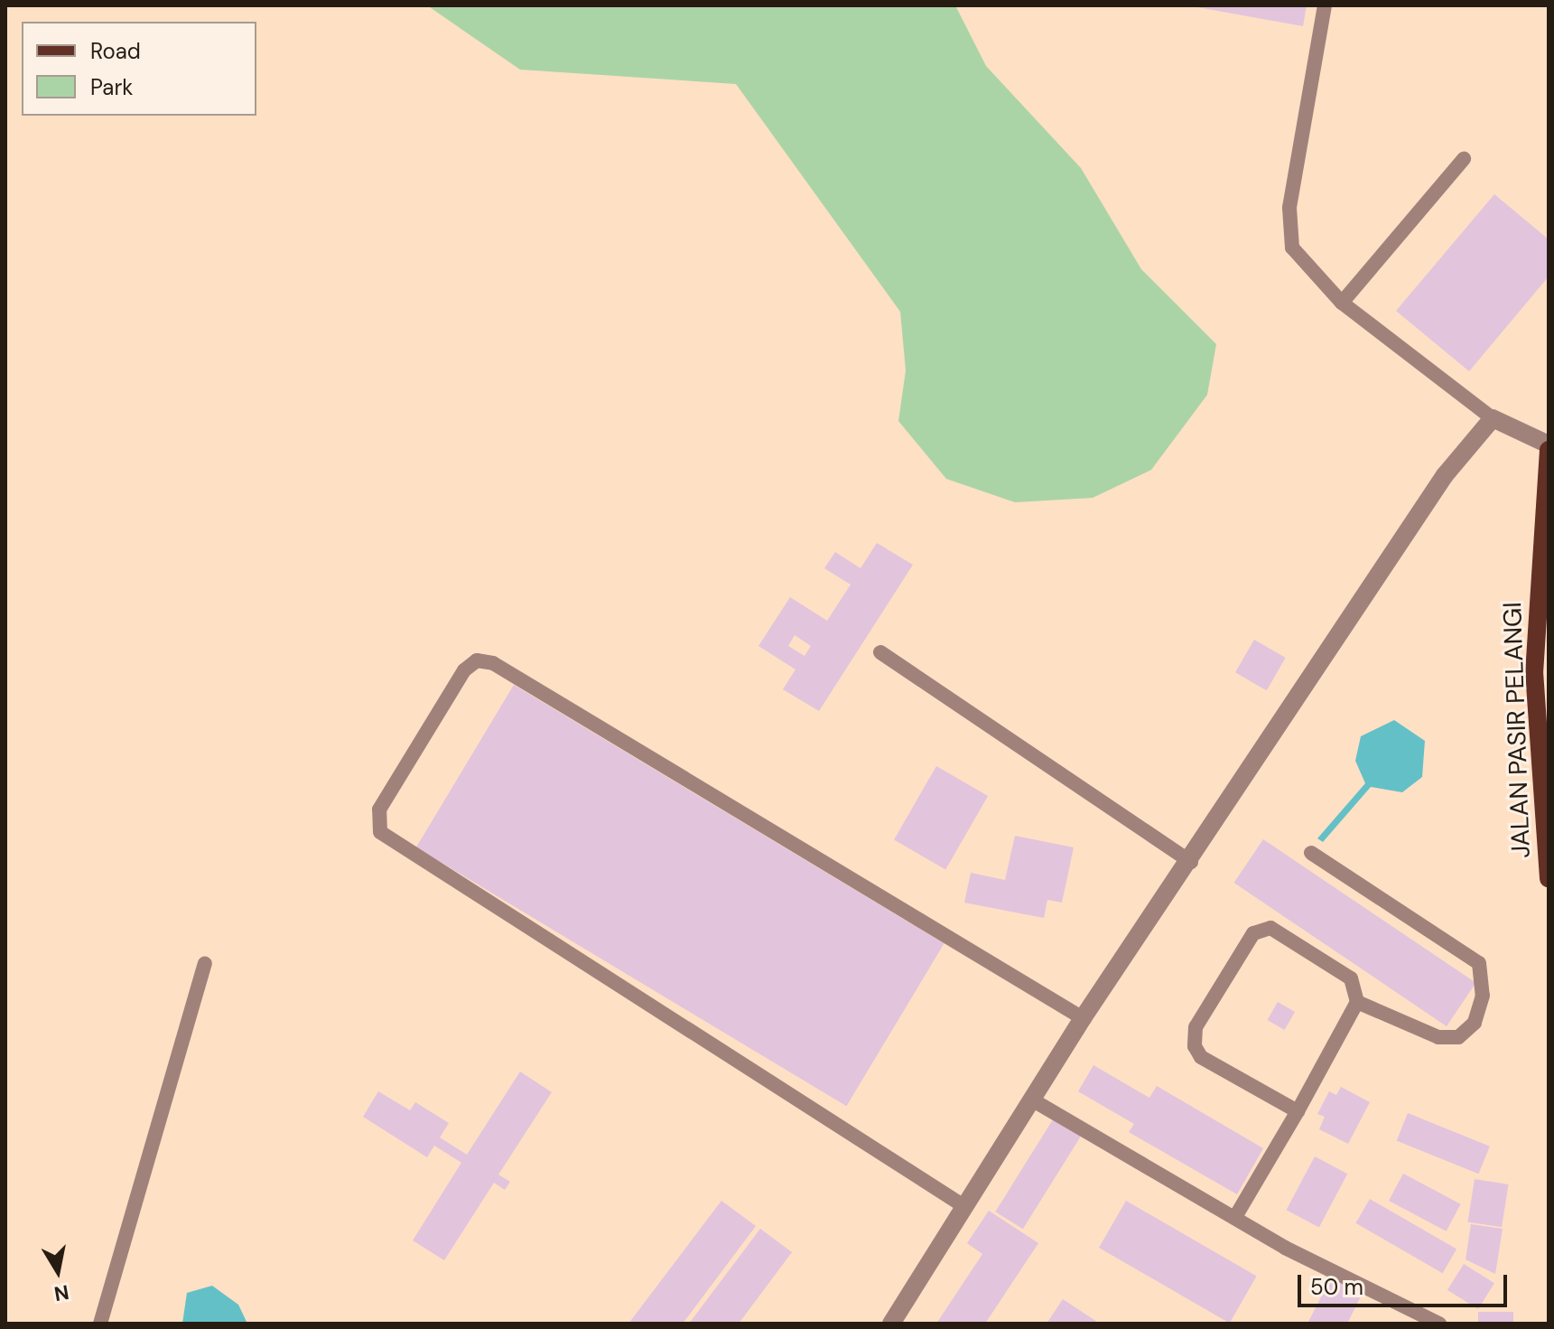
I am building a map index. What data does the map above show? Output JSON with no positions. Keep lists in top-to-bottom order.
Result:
{
  "streets": {
    "main road": ["JALAN PASIR PELANGI"]
  },
  "legend": ["Road", "Park"],
  "scale_bar": "50 m",
  "north": "bottom"
}
